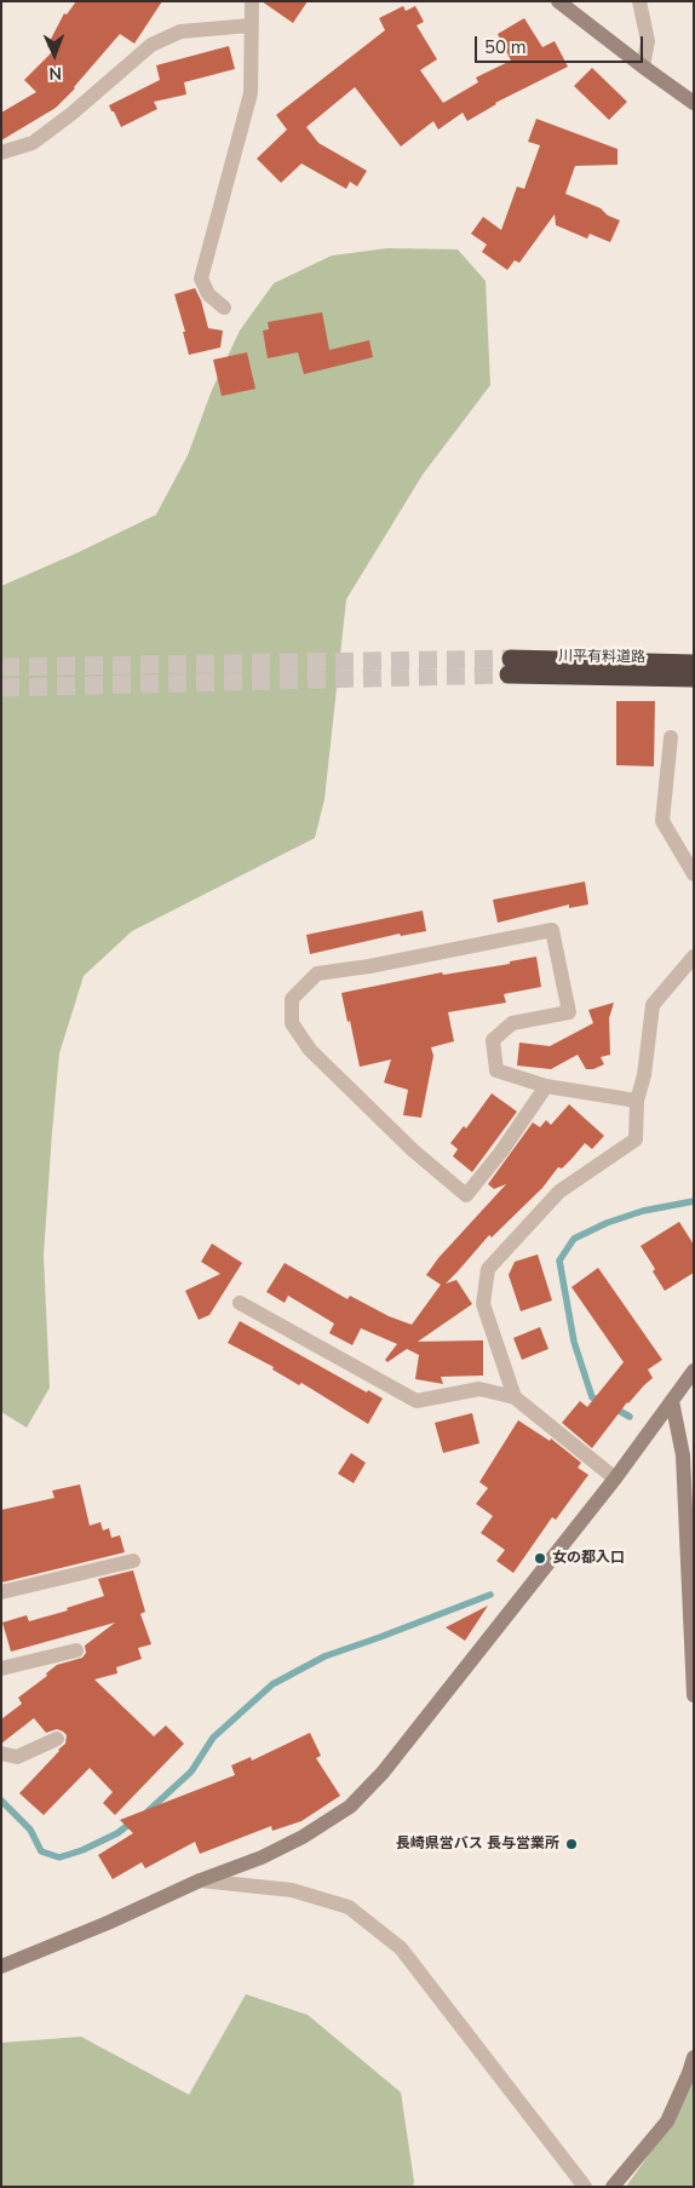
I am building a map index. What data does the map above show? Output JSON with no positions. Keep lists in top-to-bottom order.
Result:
{
  "streets": {
    "highway": ["川平有料道路"]
  },
  "places": ["女の都入口", "長崎県営バス 長与営業所"],
  "scale_bar": "50 m",
  "north": "bottom"
}
